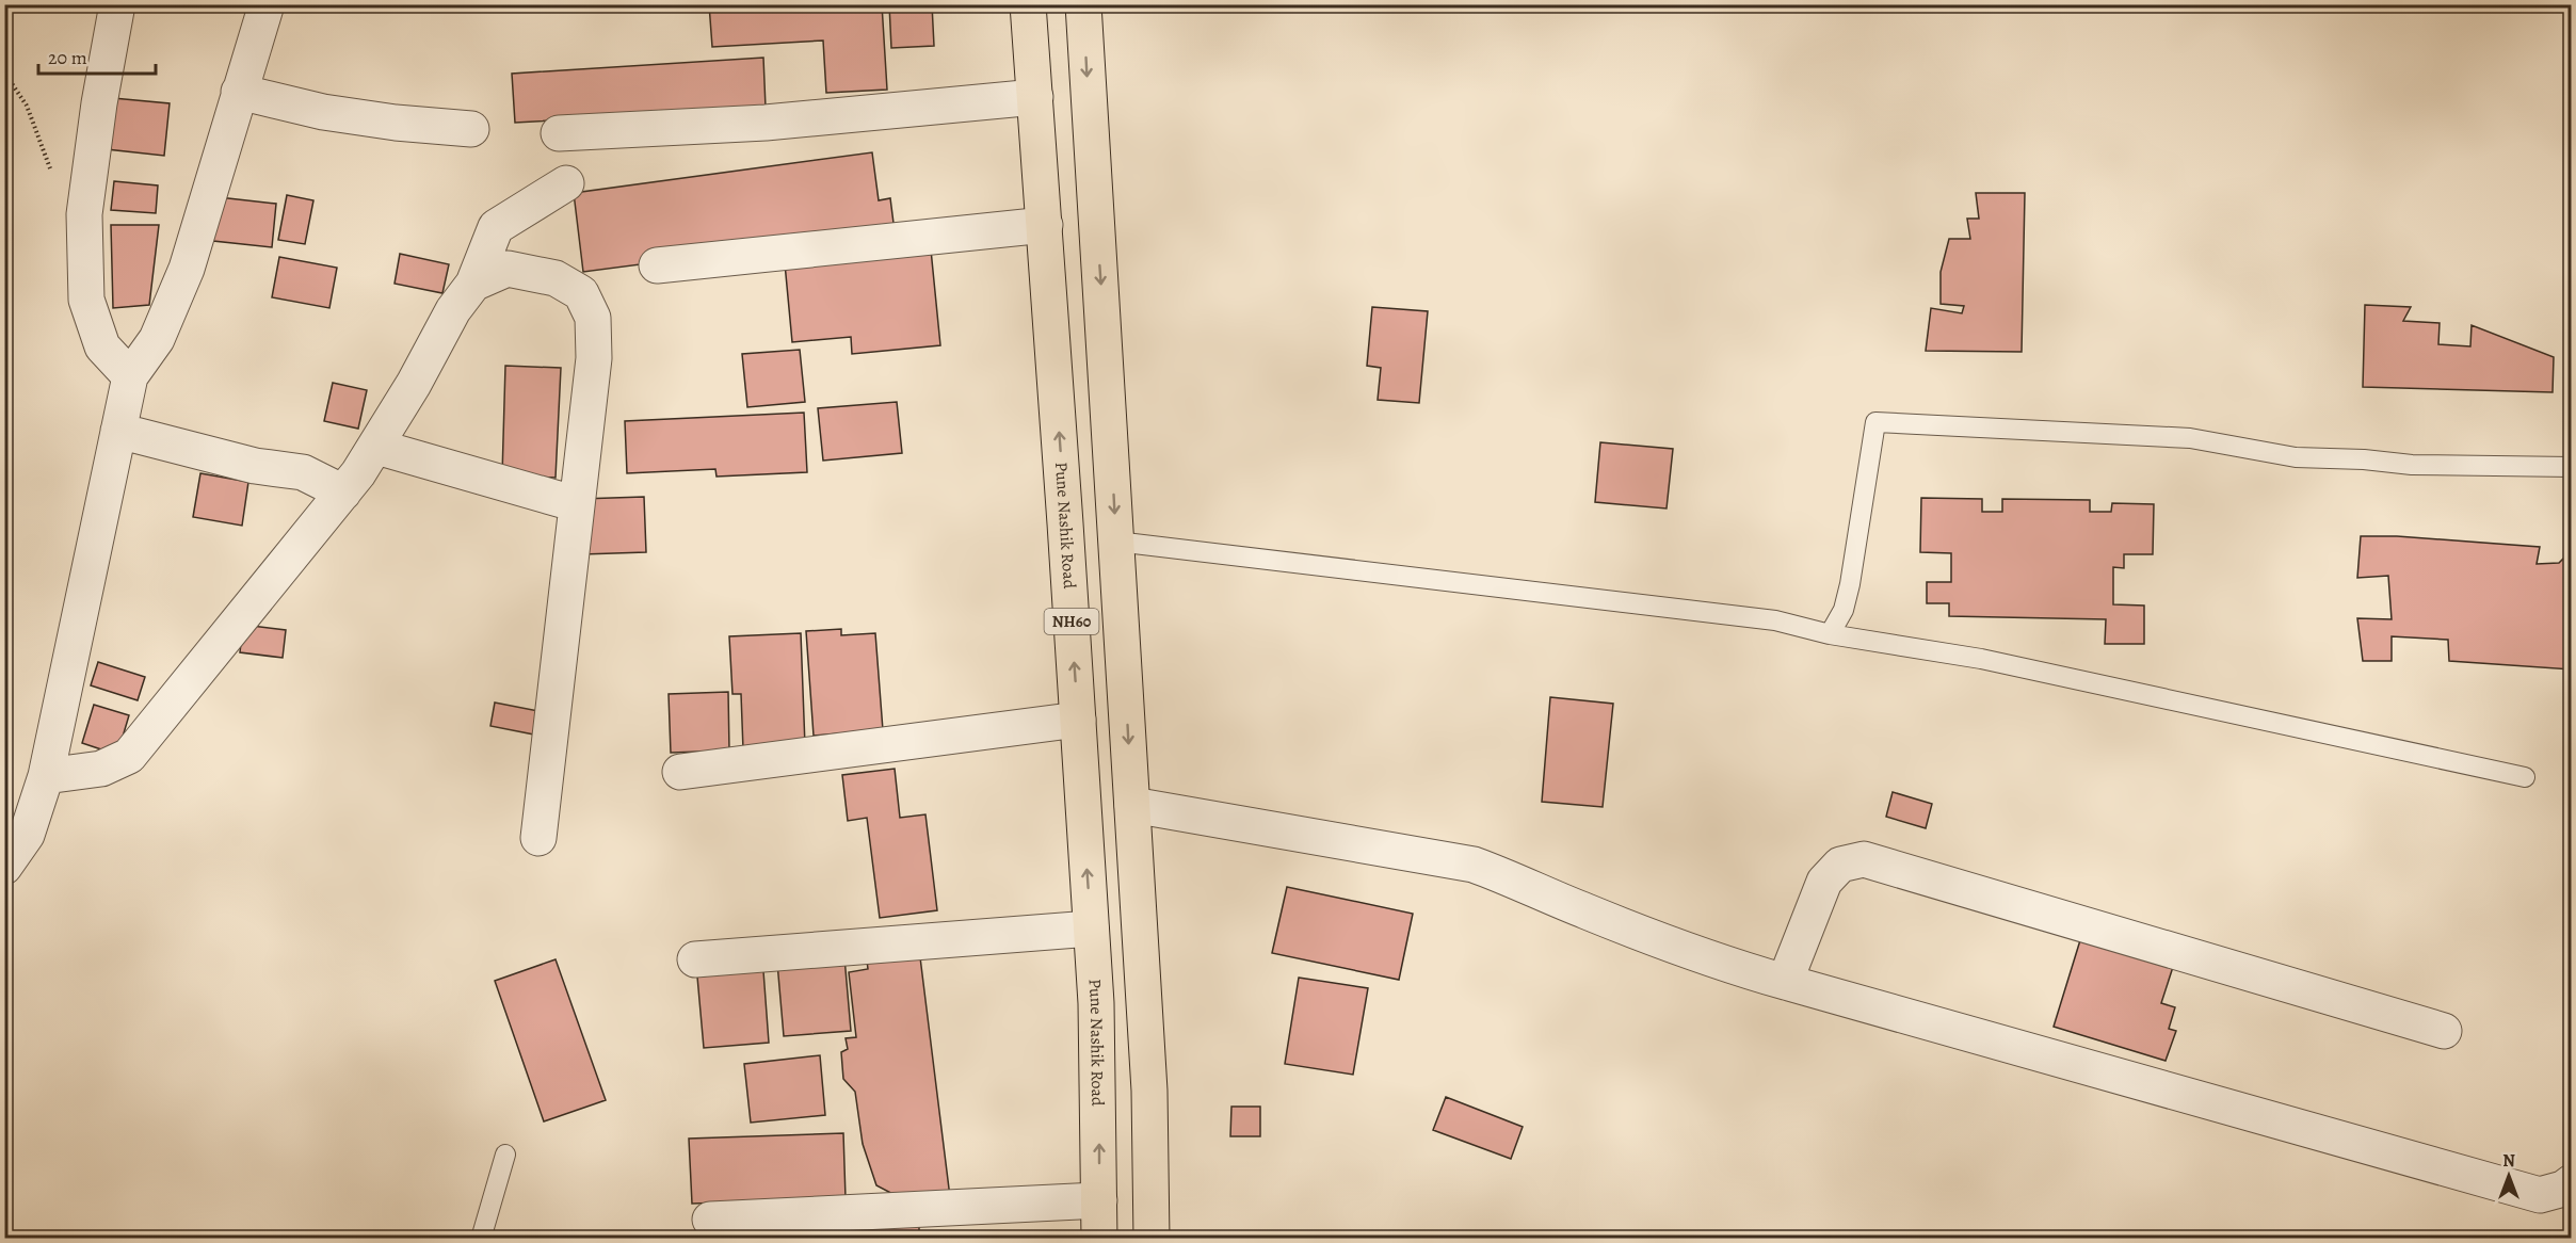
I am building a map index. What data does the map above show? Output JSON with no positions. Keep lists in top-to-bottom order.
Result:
{
  "streets": {
    "highway": ["Pune Nashik Road", "NH60"]
  },
  "scale_bar": "20 m",
  "north": "top"
}
